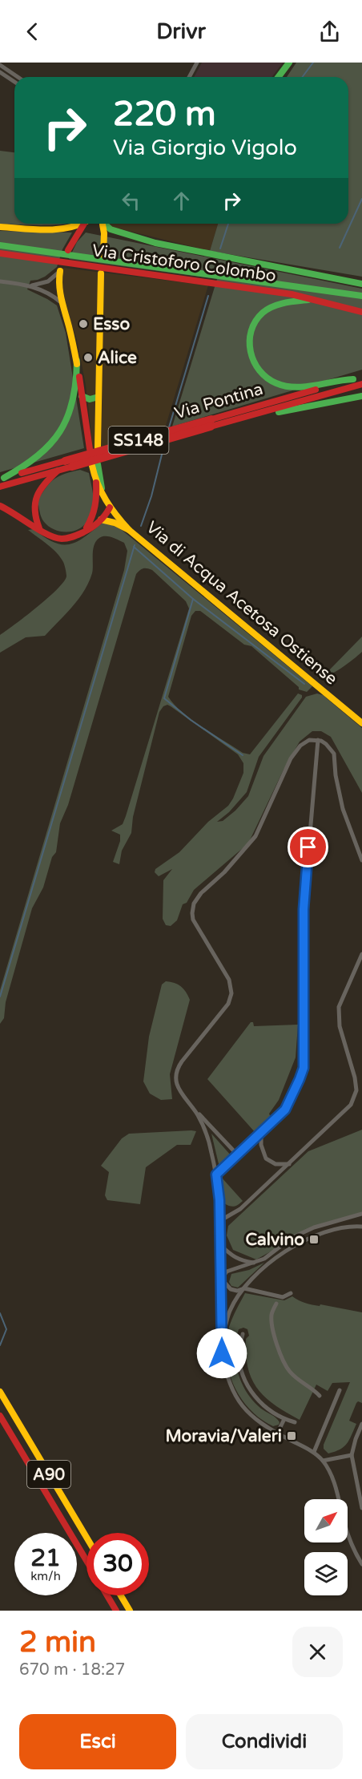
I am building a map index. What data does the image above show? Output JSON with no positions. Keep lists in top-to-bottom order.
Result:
{
  "streets": {
    "main road": [
      "Via Cristoforo Colombo",
      "Via Pontina",
      "SS148",
      "Via di Acqua Acetosa Ostiense",
      "A90"
    ]
  },
  "places": {
    "other": ["Esso", "Alice"],
    "transit": ["Calvino", "Moravia/Valeri"]
  },
  "north": "top right",
  "page": {
    "header": "Drivr",
    "turn": ["220 m", "Via Giorgio Vigolo"],
    "speed": "21 km/h",
    "limit": "30",
    "heading": ["2 min", "670 m · 18:27"],
    "buttons": ["Esci", "Condividi"]
  }
}
